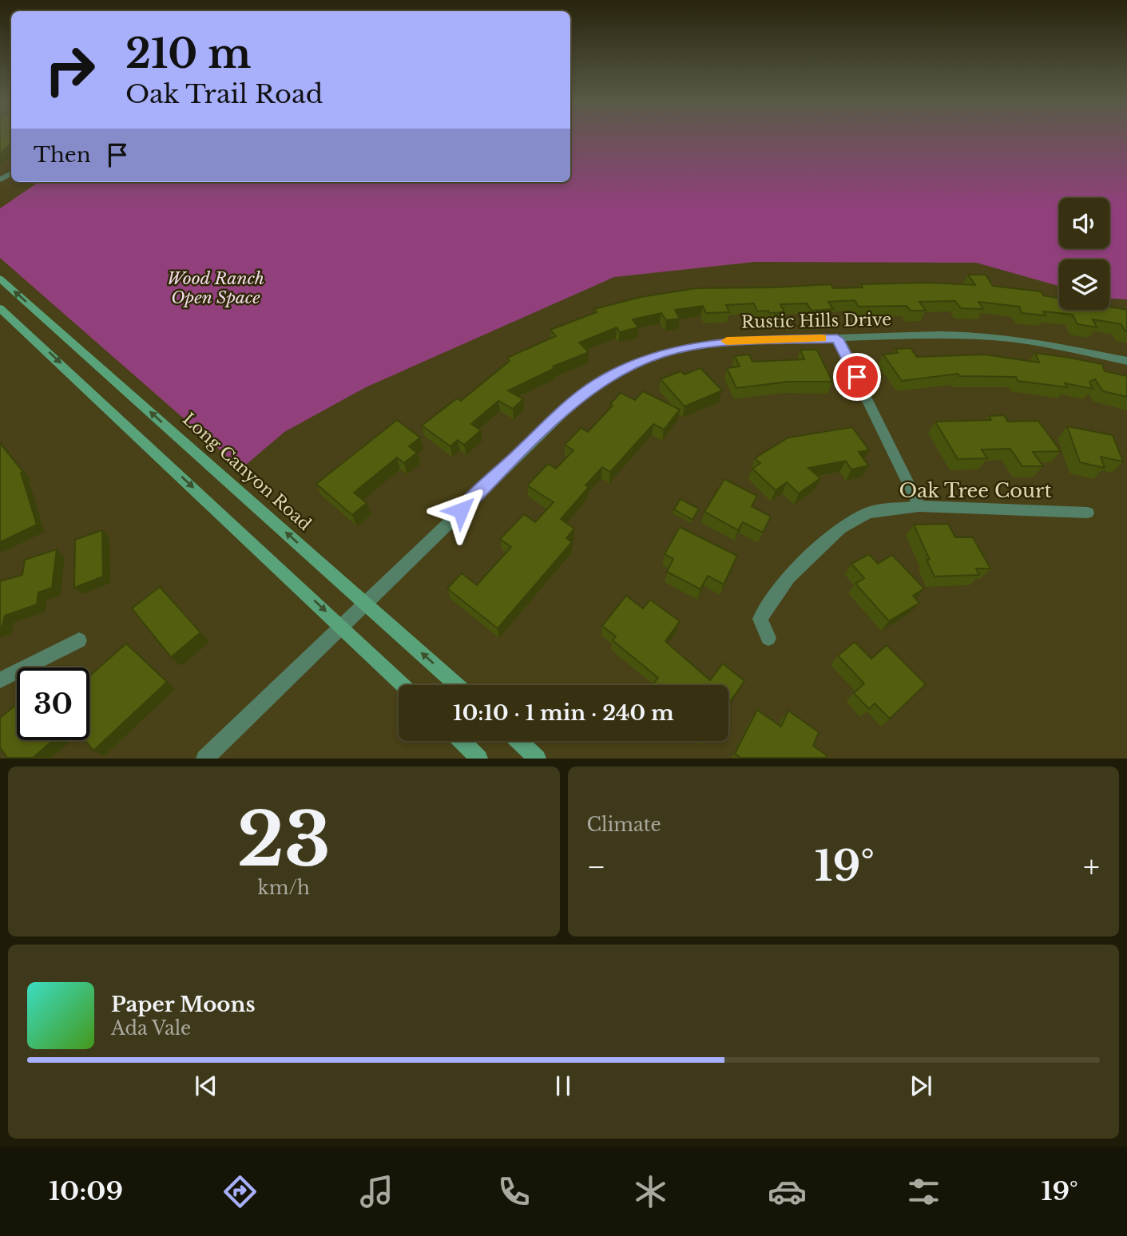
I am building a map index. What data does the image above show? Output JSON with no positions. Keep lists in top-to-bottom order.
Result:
{
  "streets": {
    "main road": ["Long Canyon Road"],
    "street": ["Rustic Hills Drive", "Oak Tree Court"]
  },
  "crossings": [
    ["Rustic Hills Drive", "Long Canyon Road"]
  ],
  "parks": ["Wood Ranch Open Space"],
  "page": {
    "turn": ["210 m", "Oak Trail Road"],
    "then": "Then",
    "limit": "30",
    "trip": "10:10 · 1 min · 240 m",
    "tile": [
      ["23", "km/h"],
      "Climate"
    ],
    "heat": ["−", "19°", "+"],
    "song": ["Paper Moons", "Ada Vale"],
    "tabs": ["10:09", "19°"]
  }
}
